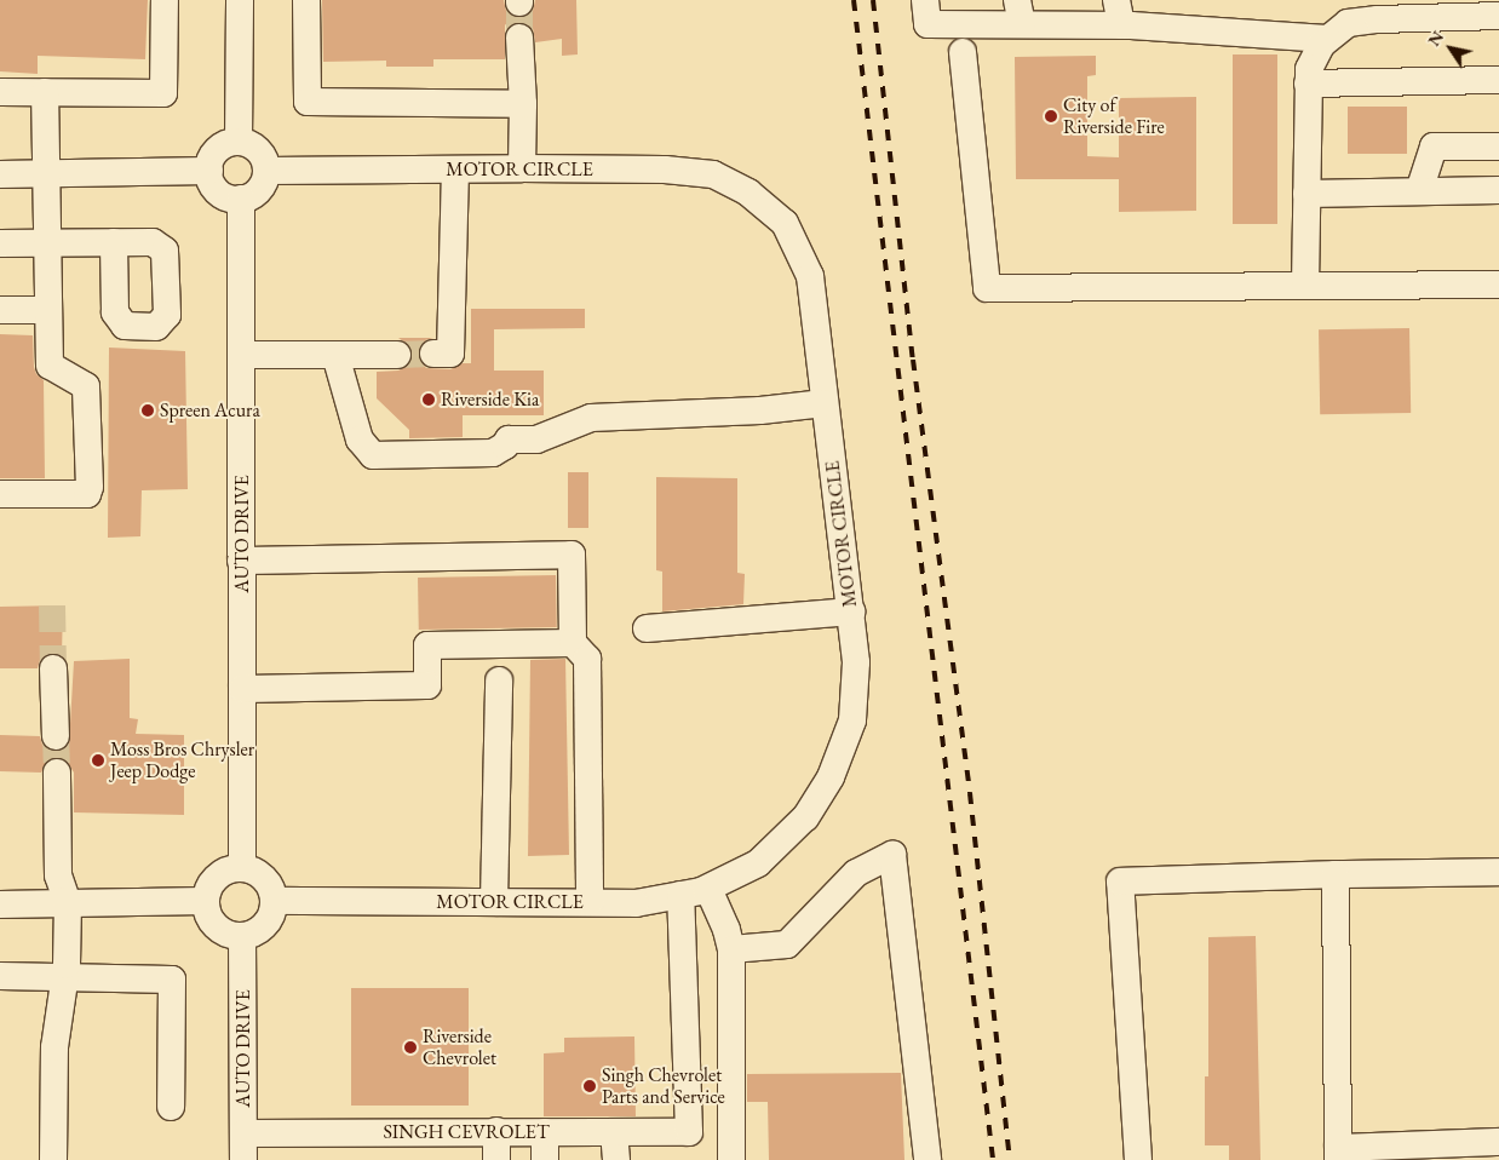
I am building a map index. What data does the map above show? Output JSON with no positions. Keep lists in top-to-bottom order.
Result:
{
  "streets": {
    "street": ["MOTOR CIRCLE", "AUTO DRIVE", "SINGH CEVROLET"]
  },
  "crossings": [
    ["MOTOR CIRCLE", "AUTO DRIVE"],
    ["MOTOR CIRCLE", "SINGH CEVROLET"],
    ["AUTO DRIVE", "SINGH CEVROLET"]
  ],
  "places": [
    "City of Riverside Fire",
    "Riverside Kia",
    "Spreen Acura",
    "Moss Bros Chrysler Jeep Dodge",
    "Riverside Chevrolet",
    "Singh Chevrolet Parts and Service"
  ],
  "north": "top left"
}
